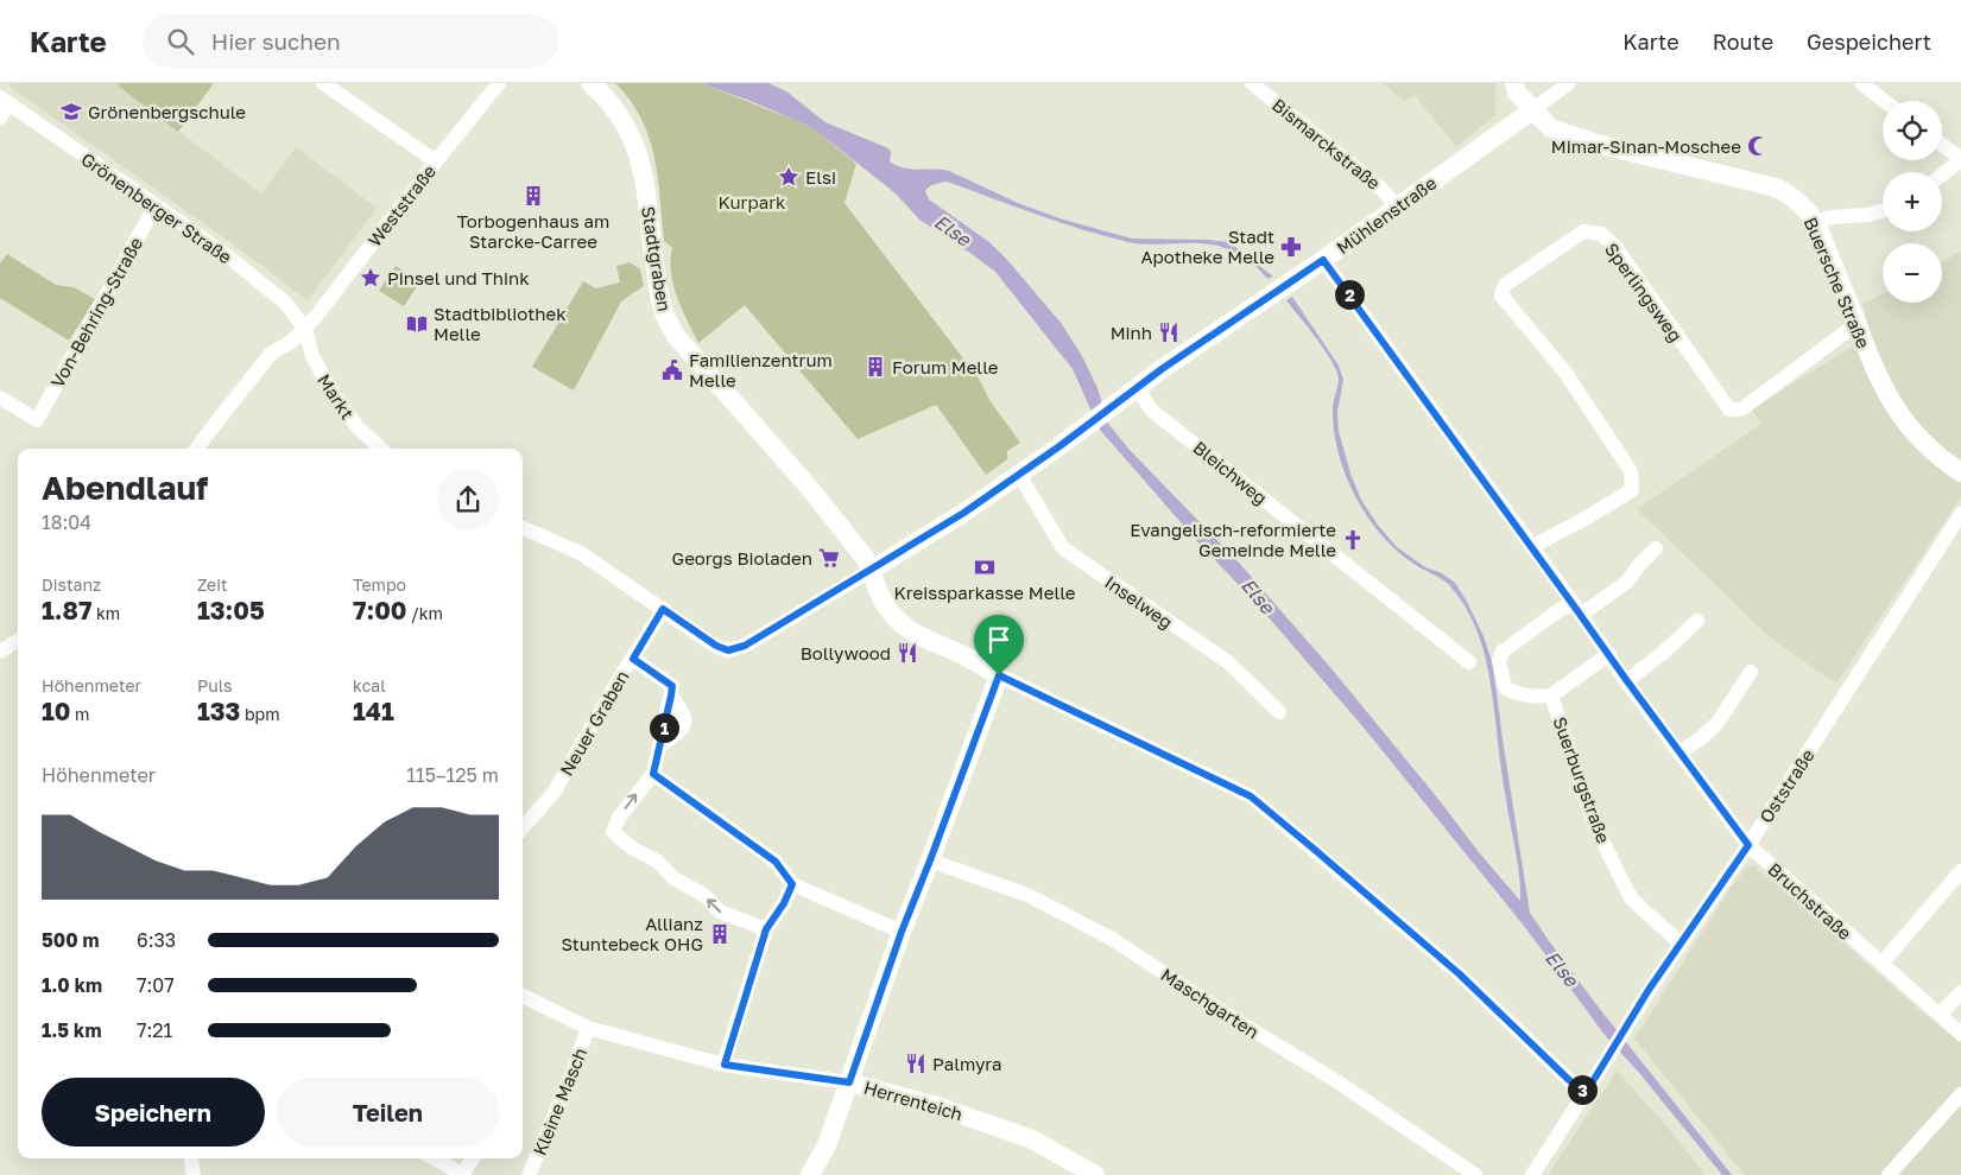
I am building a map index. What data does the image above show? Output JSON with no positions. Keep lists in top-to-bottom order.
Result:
{
  "streets": {
    "street": [
      "Bismarckstraße",
      "Weststraße",
      "Grönenberger Straße",
      "Mühlenstraße",
      "Stadtgraben",
      "Buersche Straße",
      "Sperlingsweg",
      "Von-Behring-Straße",
      "Markt",
      "Bleichweg",
      "Inselweg",
      "Neuer Graben",
      "Suerburgstraße",
      "Oststraße",
      "Bruchstraße",
      "Maschgarten",
      "Herrenteich",
      "Kleine Masch"
    ]
  },
  "crossings": [
    ["Bismarckstraße", "Mühlenstraße"],
    ["Weststraße", "Grönenberger Straße"],
    ["Weststraße", "Markt"],
    ["Grönenberger Straße", "Von-Behring-Straße"],
    ["Grönenberger Straße", "Markt"],
    ["Mühlenstraße", "Stadtgraben"],
    ["Mühlenstraße", "Buersche Straße"],
    ["Mühlenstraße", "Bleichweg"],
    ["Mühlenstraße", "Inselweg"],
    ["Mühlenstraße", "Neuer Graben"],
    ["Mühlenstraße", "Bruchstraße"],
    ["Buersche Straße", "Sperlingsweg"],
    ["Sperlingsweg", "Bruchstraße"],
    ["Suerburgstraße", "Oststraße"],
    ["Suerburgstraße", "Bruchstraße"],
    ["Oststraße", "Bruchstraße"],
    ["Herrenteich", "Kleine Masch"]
  ],
  "water": ["Else"],
  "parks": ["Kurpark"],
  "places": {
    "school or university": ["Grönenbergschule"],
    "mosque": ["Mimar-Sinan-Moschee"],
    "place": ["Elsi", "Pinsel und Think"],
    "building": ["Torbogenhaus am Starcke-Carree", "Forum Melle", "Allianz Stuntebeck OHG"],
    "pharmacy": ["Stadt Apotheke Melle"],
    "library": ["Stadtbibliothek Melle"],
    "restaurant": ["Minh", "Bollywood", "Palmyra"],
    "public building": ["Familienzentrum Melle"],
    "church": ["Evangelisch-reformierte Gemeinde Melle"],
    "supermarket": ["Georgs Bioladen"],
    "bank": ["Kreissparkasse Melle"]
  },
  "page": {
    "header": "Karte",
    "search": "Hier suchen",
    "nav": ["Karte", "Route", "Gespeichert"],
    "map_buttons": ["+", "−"],
    "pins": ["2", "1", "3"],
    "heading": ["Abendlauf", "18:04"],
    "stats": [
      ["Distanz", "1.87 km"],
      ["Zeit", "13:05"],
      ["Tempo", "7:00 /km"],
      ["Höhenmeter", "10 m"],
      ["Puls", "133 bpm"],
      ["kcal", "141"]
    ],
    "chart": ["Höhenmeter", "115–125 m"],
    "list": [
      {
        "name": "500 m",
        "note": "6:33"
      },
      {
        "name": "1.0 km",
        "note": "7:07"
      },
      {
        "name": "1.5 km",
        "note": "7:21"
      }
    ],
    "buttons": ["Speichern", "Teilen"]
  }
}
